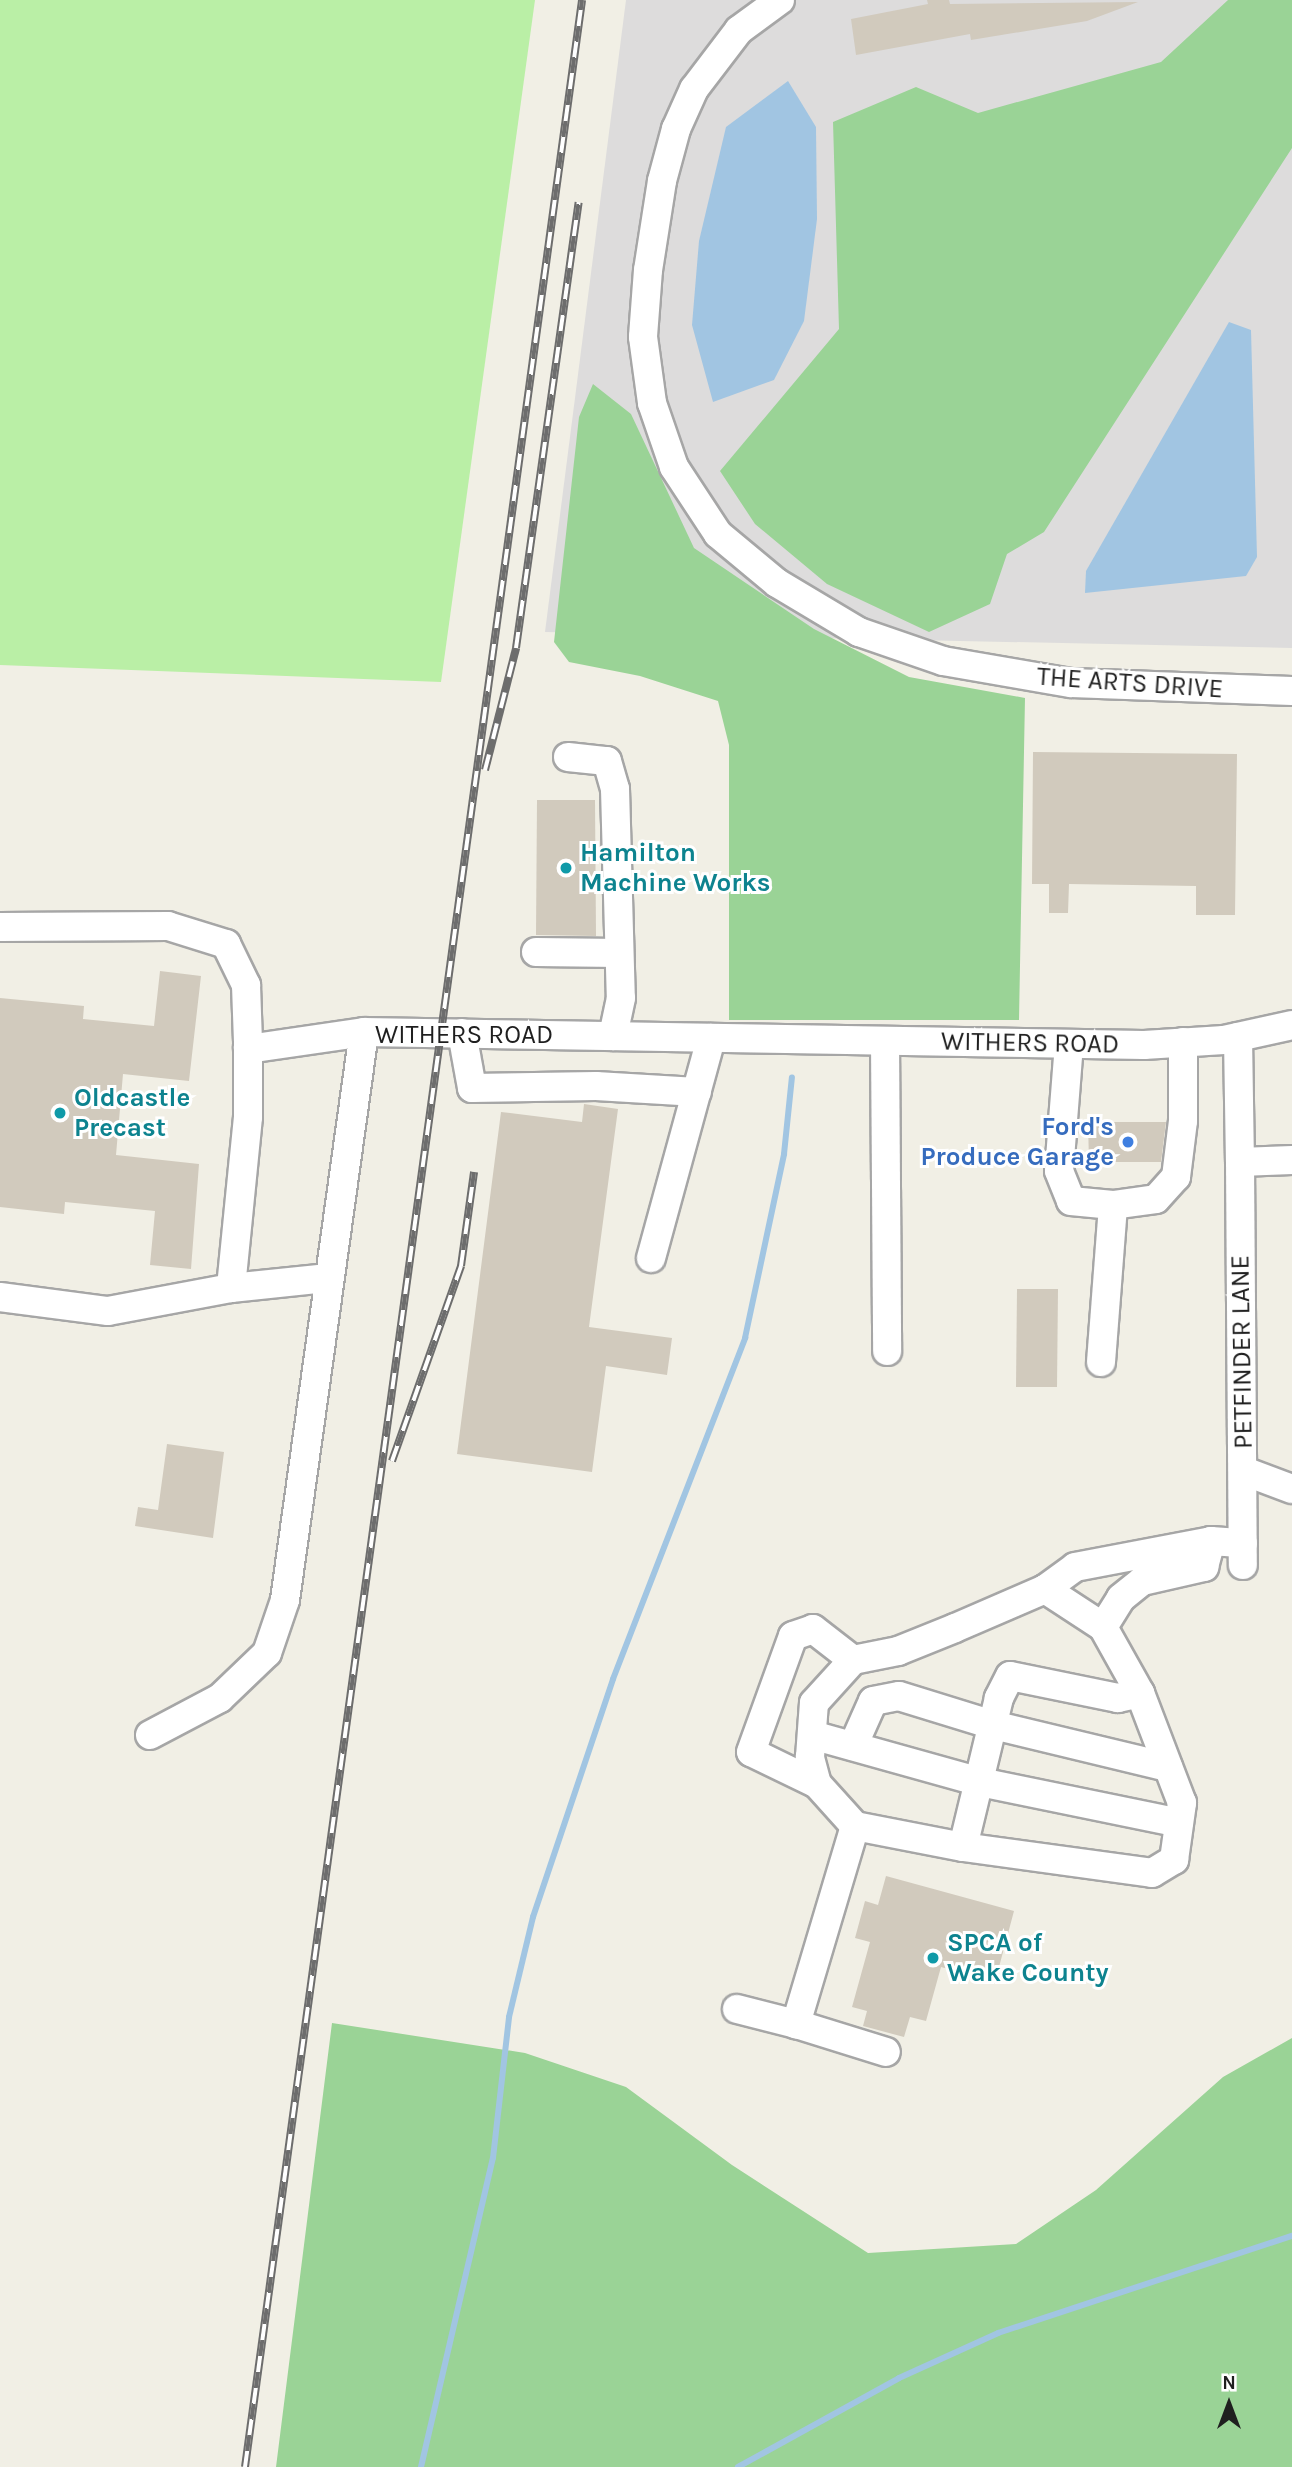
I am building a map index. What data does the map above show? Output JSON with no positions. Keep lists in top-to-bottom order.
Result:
{
  "streets": {
    "street": ["THE ARTS DRIVE", "WITHERS ROAD", "PETFINDER LANE"]
  },
  "crossings": [
    ["WITHERS ROAD", "PETFINDER LANE"]
  ],
  "places": [
    "Hamilton Machine Works",
    "Oldcastle Precast",
    "Ford's Produce Garage",
    "SPCA of Wake County"
  ],
  "north": "top"
}
